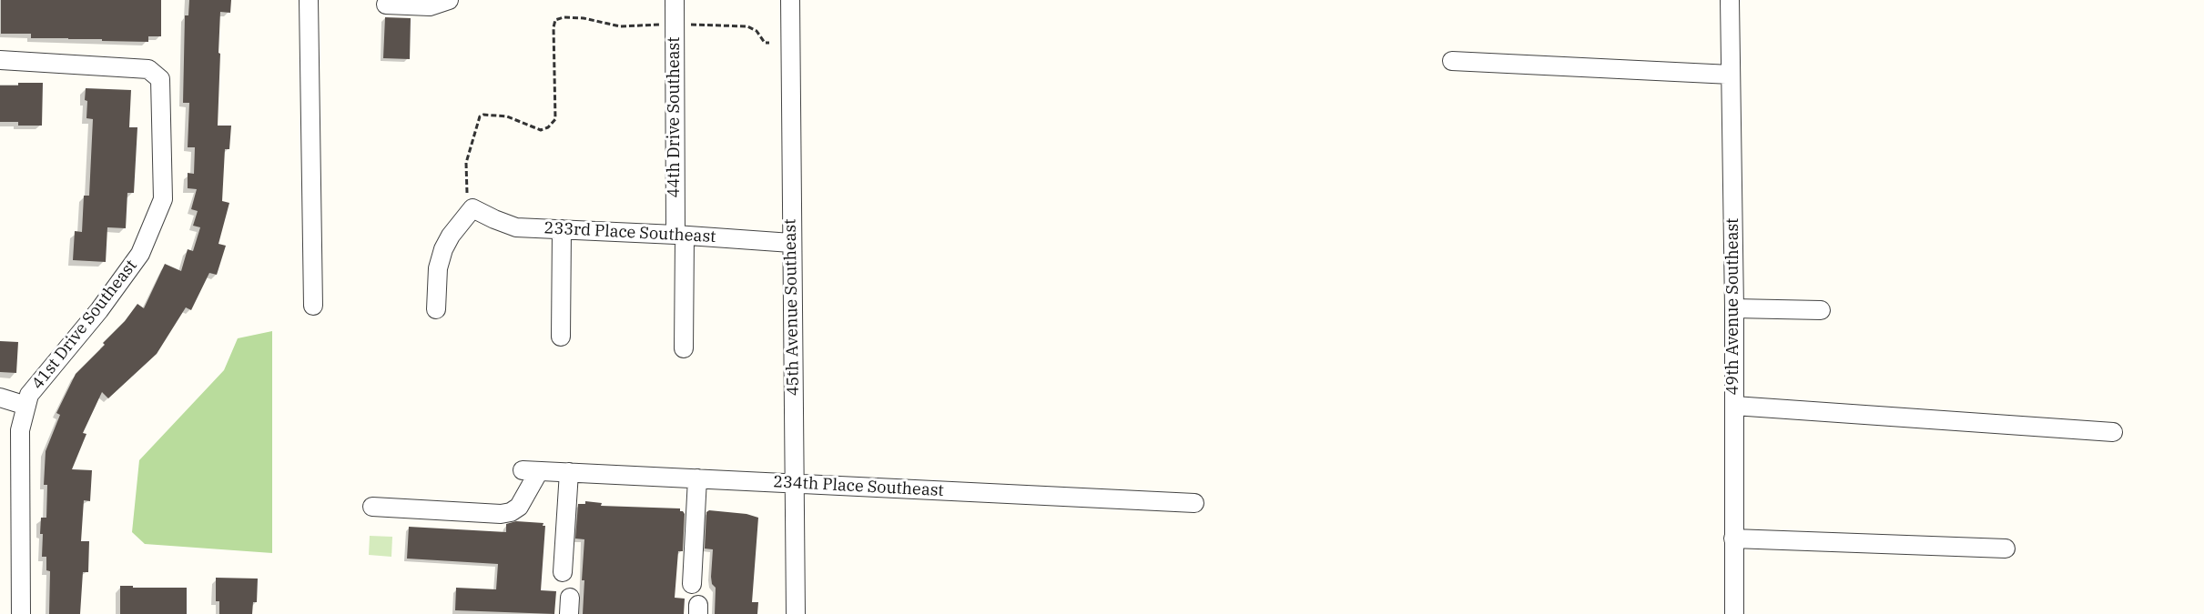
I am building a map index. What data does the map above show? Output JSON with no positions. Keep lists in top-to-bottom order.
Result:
{
  "streets": {
    "street": [
      "44th Drive Southeast",
      "233rd Place Southeast",
      "49th Avenue Southeast",
      "45th Avenue Southeast",
      "41st Drive Southeast",
      "234th Place Southeast"
    ]
  },
  "crossings": [
    ["44th Drive Southeast", "233rd Place Southeast"],
    ["233rd Place Southeast", "45th Avenue Southeast"],
    ["45th Avenue Southeast", "234th Place Southeast"]
  ]
}
